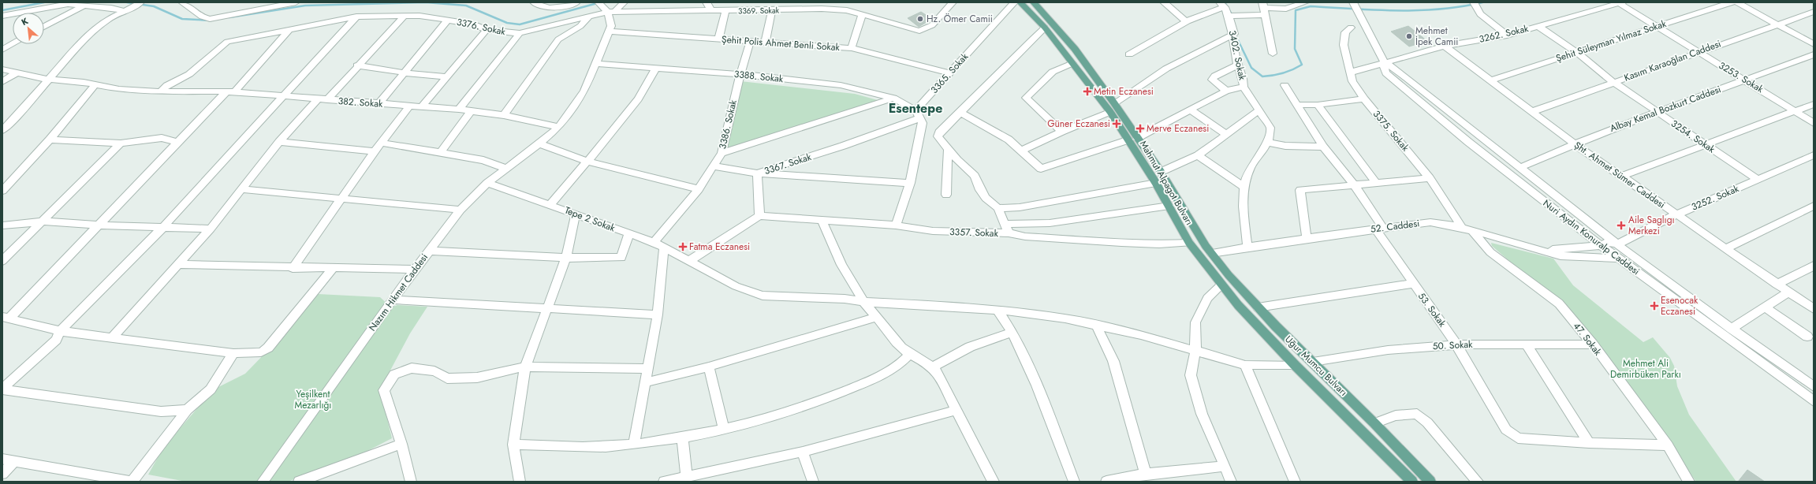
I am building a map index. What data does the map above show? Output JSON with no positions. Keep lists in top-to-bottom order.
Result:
{
  "streets": {
    "main road": ["Mahmut Alpagot Bulvarı", "Uğur Mumcu Bulvarı"],
    "street": [
      "3369. Sokak",
      "3376. Sokak",
      "3262. Sokak",
      "Şehit Süleyman Yılmaz Sokak",
      "Şehit Polis Ahmet Benli Sokak",
      "3402. Sokak",
      "Kasım Karaoğlan Caddesi",
      "3365. Sokak",
      "3388. Sokak",
      "3253. Sokak",
      "382. Sokak",
      "Albay Kemal Bozkurt Caddesi",
      "3386. Sokak",
      "3375. Sokak",
      "3254. Sokak",
      "3367. Sokak",
      "Şht. Ahmet Sümer Caddesi",
      "3252. Sokak",
      "Tepe 2 Sokak",
      "52. Caddesi",
      "3357. Sokak",
      "Nuri Aydın Konuralp Caddesi",
      "Nazım Hikmet Caddesi",
      "53. Sokak",
      "47. Sokak",
      "50. Sokak"
    ]
  },
  "crossings": [
    ["3369. Sokak", "3376. Sokak"],
    ["3376. Sokak", "382. Sokak"],
    ["3262. Sokak", "3253. Sokak"],
    ["3262. Sokak", "3375. Sokak"],
    ["3262. Sokak", "3254. Sokak"],
    ["3262. Sokak", "Şht. Ahmet Sümer Caddesi"],
    ["3262. Sokak", "Nuri Aydın Konuralp Caddesi"],
    ["Şehit Süleyman Yılmaz Sokak", "3253. Sokak"],
    ["Şehit Süleyman Yılmaz Sokak", "3254. Sokak"],
    ["Şehit Süleyman Yılmaz Sokak", "Şht. Ahmet Sümer Caddesi"],
    ["Şehit Polis Ahmet Benli Sokak", "3365. Sokak"],
    ["Şehit Polis Ahmet Benli Sokak", "3386. Sokak"],
    ["Şehit Polis Ahmet Benli Sokak", "Nazım Hikmet Caddesi"],
    ["Kasım Karaoğlan Caddesi", "3253. Sokak"],
    ["Kasım Karaoğlan Caddesi", "3254. Sokak"],
    ["Kasım Karaoğlan Caddesi", "Şht. Ahmet Sümer Caddesi"],
    ["3365. Sokak", "3388. Sokak"],
    ["3365. Sokak", "3367. Sokak"],
    ["3388. Sokak", "3386. Sokak"],
    ["3388. Sokak", "3367. Sokak"],
    ["3388. Sokak", "Nazım Hikmet Caddesi"],
    ["3253. Sokak", "Albay Kemal Bozkurt Caddesi"],
    ["382. Sokak", "Nazım Hikmet Caddesi"],
    ["Albay Kemal Bozkurt Caddesi", "3254. Sokak"],
    ["Albay Kemal Bozkurt Caddesi", "Şht. Ahmet Sümer Caddesi"],
    ["Albay Kemal Bozkurt Caddesi", "Nuri Aydın Konuralp Caddesi"],
    ["3386. Sokak", "Tepe 2 Sokak"],
    ["3375. Sokak", "52. Caddesi"],
    ["3254. Sokak", "3252. Sokak"],
    ["3367. Sokak", "3357. Sokak"],
    ["Şht. Ahmet Sümer Caddesi", "3252. Sokak"],
    ["Mahmut Alpagot Bulvarı", "52. Caddesi"],
    ["Mahmut Alpagot Bulvarı", "3357. Sokak"],
    ["Mahmut Alpagot Bulvarı", "Uğur Mumcu Bulvarı"],
    ["3252. Sokak", "52. Caddesi"],
    ["3252. Sokak", "Nuri Aydın Konuralp Caddesi"],
    ["Tepe 2 Sokak", "Nazım Hikmet Caddesi"],
    ["Tepe 2 Sokak", "Uğur Mumcu Bulvarı"],
    ["52. Caddesi", "Nuri Aydın Konuralp Caddesi"],
    ["52. Caddesi", "53. Sokak"],
    ["52. Caddesi", "47. Sokak"],
    ["52. Caddesi", "Uğur Mumcu Bulvarı"],
    ["53. Sokak", "50. Sokak"],
    ["47. Sokak", "50. Sokak"],
    ["50. Sokak", "Uğur Mumcu Bulvarı"]
  ],
  "districts": ["Esentepe"],
  "parks": ["Mehmet Ali Demirbüken Parkı", "Yeşilkent Mezarlığı"],
  "places": {
    "other": ["Hz. Ömer Camii", "Mehmet İpek Camii"],
    "health": [
      "Metin Eczanesi",
      "Güner Eczanesi",
      "Merve Eczanesi",
      "Aile Saglıgı Merkezi",
      "Fatma Eczanesi",
      "Esenocak Eczanesi"
    ]
  },
  "north": "top left"
}
